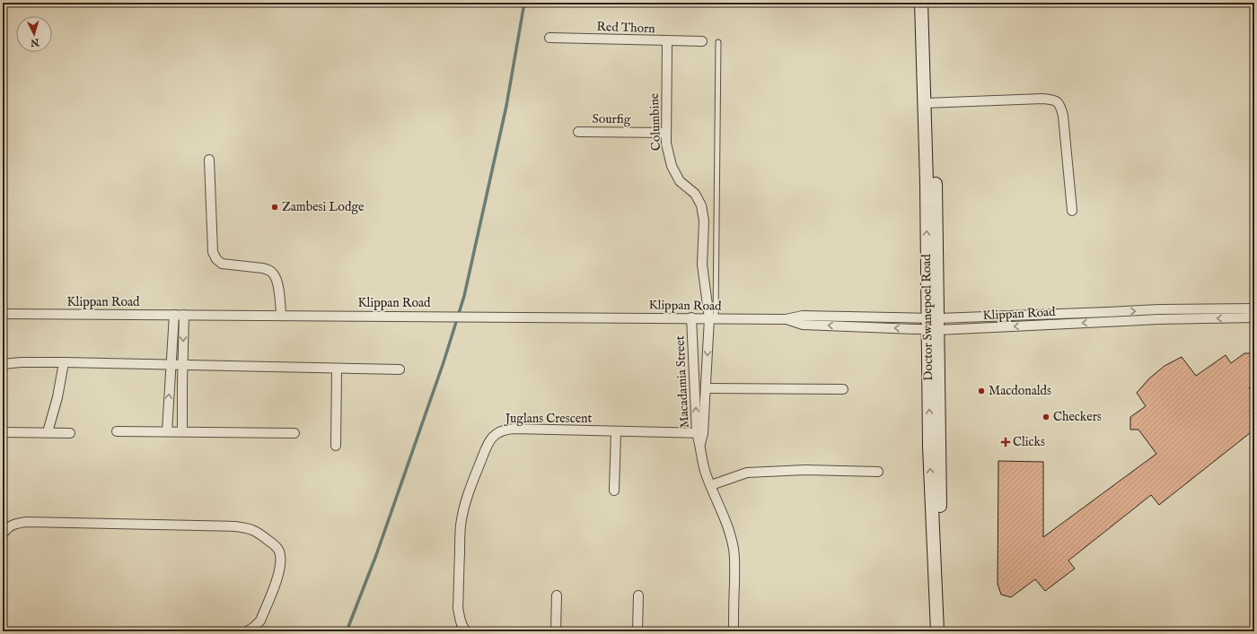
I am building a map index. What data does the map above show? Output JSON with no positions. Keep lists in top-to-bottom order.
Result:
{
  "streets": {
    "main road": ["Doctor Swanepoel Road"],
    "street": [
      "Red Thorn",
      "Sourfig",
      "Columbine",
      "Klippan Road",
      "Macadamia Street",
      "Juglans Crescent"
    ]
  },
  "crossings": [
    ["Red Thorn", "Columbine"],
    ["Sourfig", "Columbine"],
    ["Columbine", "Klippan Road"],
    ["Columbine", "Macadamia Street"],
    ["Klippan Road", "Doctor Swanepoel Road"],
    ["Klippan Road", "Macadamia Street"],
    ["Macadamia Street", "Juglans Crescent"]
  ],
  "places": {
    "other": ["Zambesi Lodge", "Macdonalds", "Checkers"],
    "health": ["Clicks"]
  },
  "north": "bottom"
}
